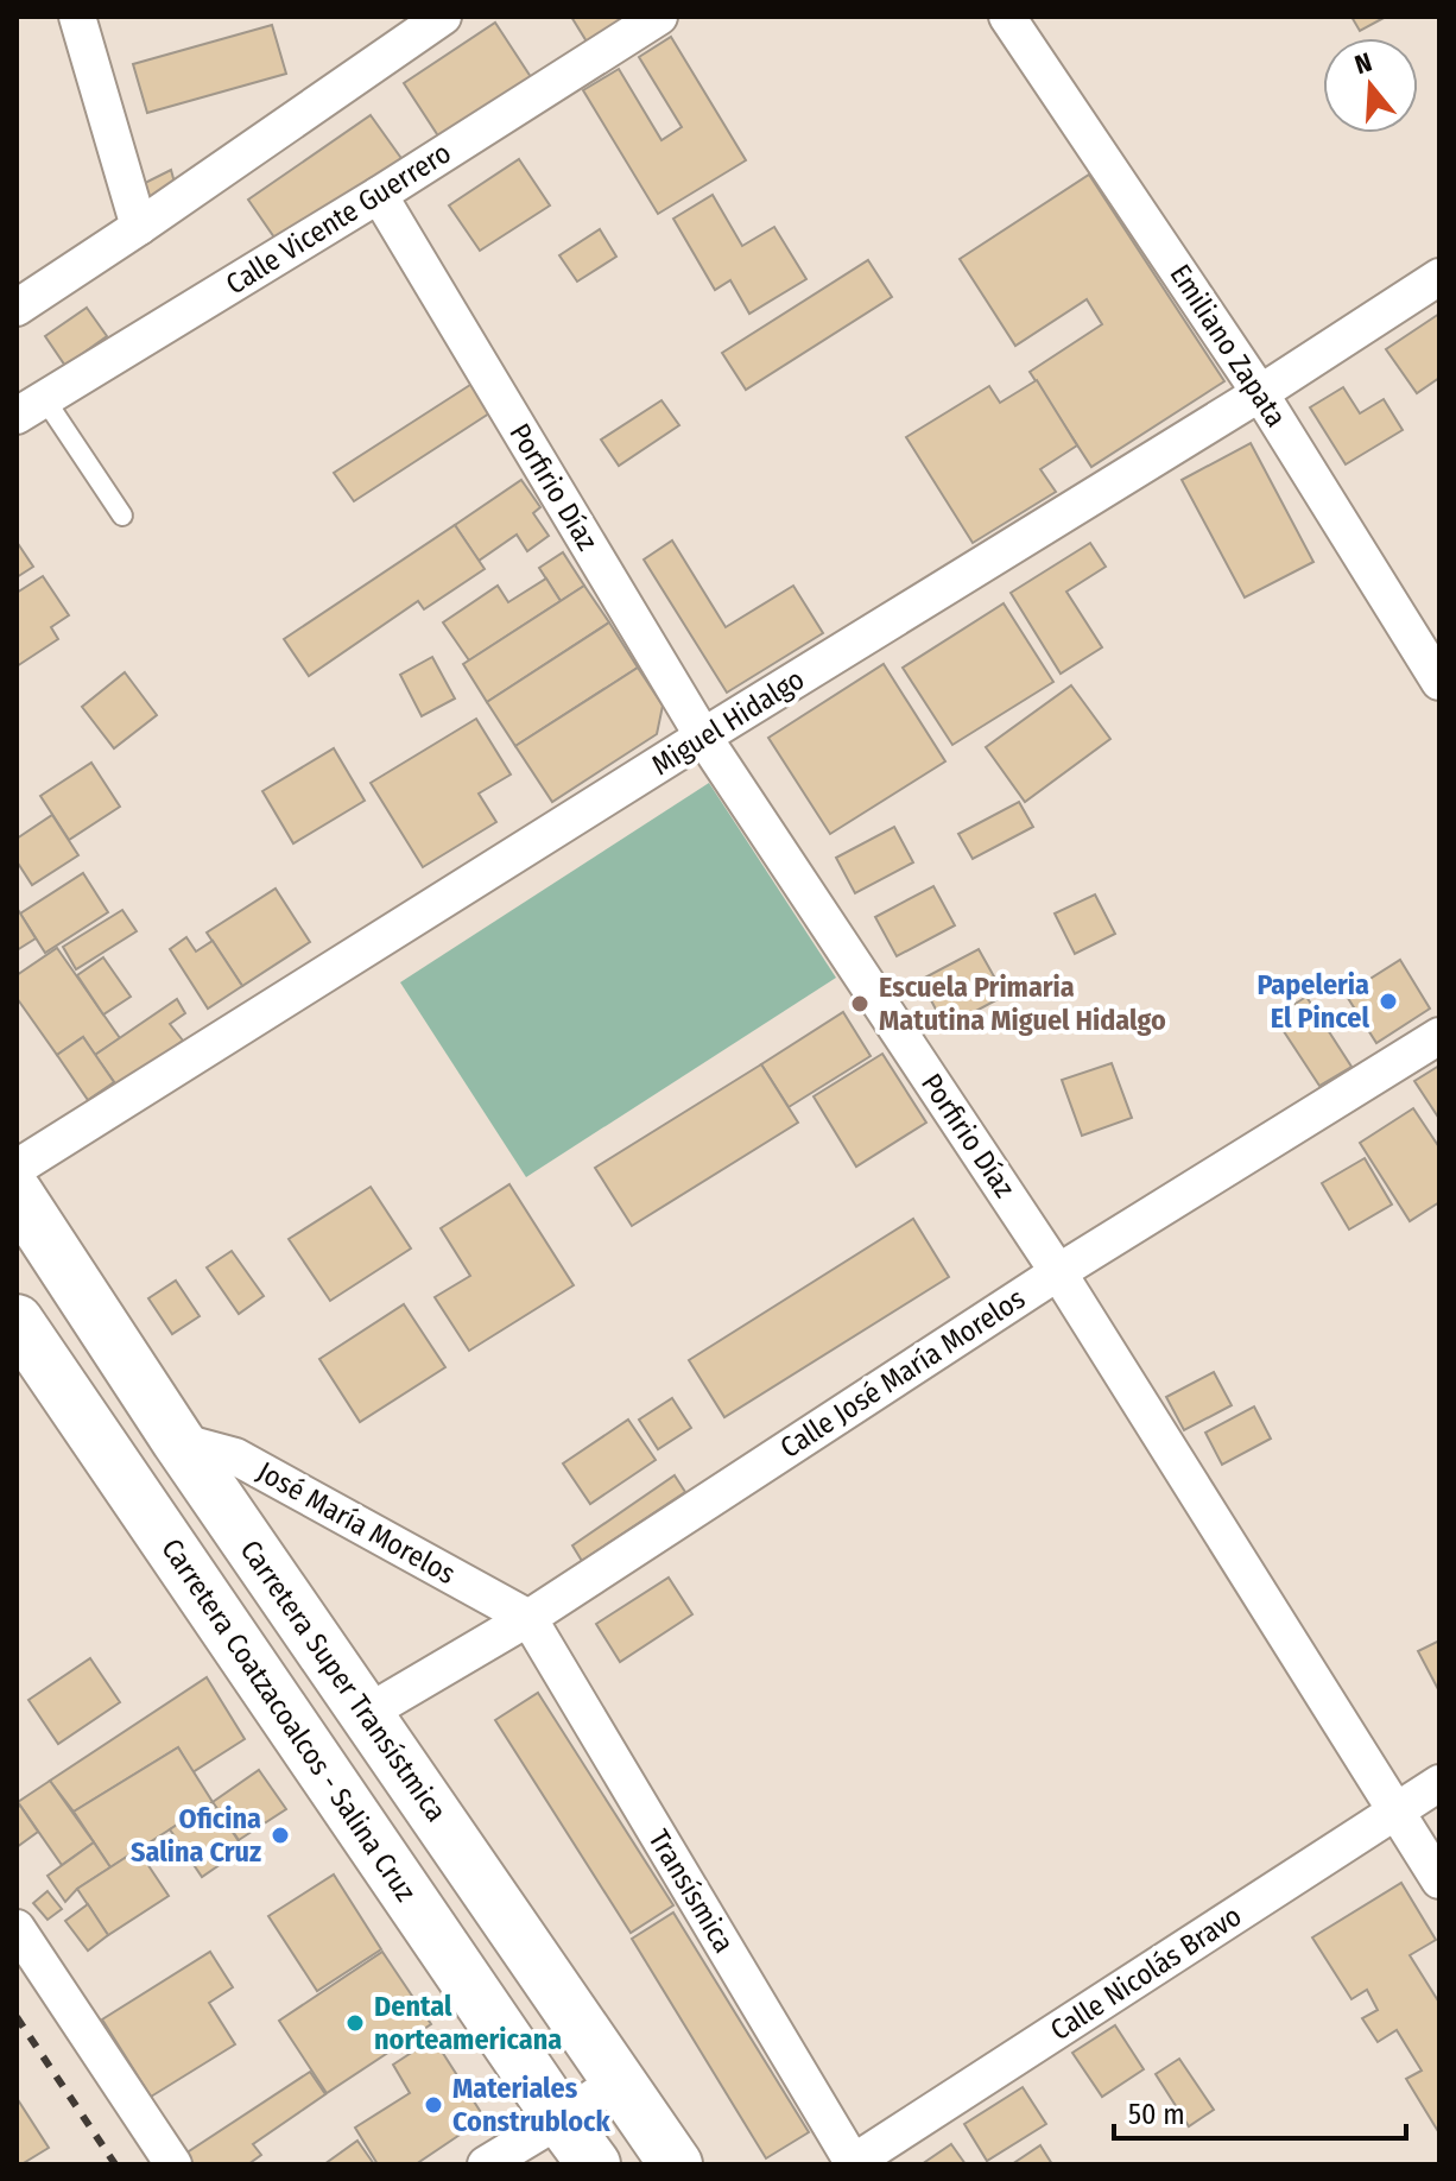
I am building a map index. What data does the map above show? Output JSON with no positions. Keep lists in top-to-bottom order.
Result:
{
  "streets": {
    "main road": ["Carretera Super Transístmica", "Carretera Coatzacoalcos - Salina Cruz"],
    "street": [
      "Calle Vicente Guerrero",
      "Emiliano Zapata",
      "Porfirio Díaz",
      "Miguel Hidalgo",
      "Calle José María Morelos",
      "José María Morelos",
      "Transísmica",
      "Calle Nicolás Bravo"
    ]
  },
  "crossings": [
    ["Calle Vicente Guerrero", "Porfirio Díaz"],
    ["Emiliano Zapata", "Miguel Hidalgo"],
    ["Porfirio Díaz", "Miguel Hidalgo"],
    ["Porfirio Díaz", "Calle José María Morelos"],
    ["Porfirio Díaz", "Calle Nicolás Bravo"],
    ["Calle José María Morelos", "José María Morelos"],
    ["Calle José María Morelos", "Carretera Super Transístmica"],
    ["Calle José María Morelos", "Transísmica"],
    ["José María Morelos", "Carretera Super Transístmica"],
    ["José María Morelos", "Transísmica"],
    ["Transísmica", "Calle Nicolás Bravo"]
  ],
  "places": [
    "Papeleria El Pincel",
    "Escuela Primaria Matutina Miguel Hidalgo",
    "Oficina Salina Cruz",
    "Dental norteamericana",
    "Materiales Construblock"
  ],
  "scale_bar": "50 m",
  "north": "top"
}
